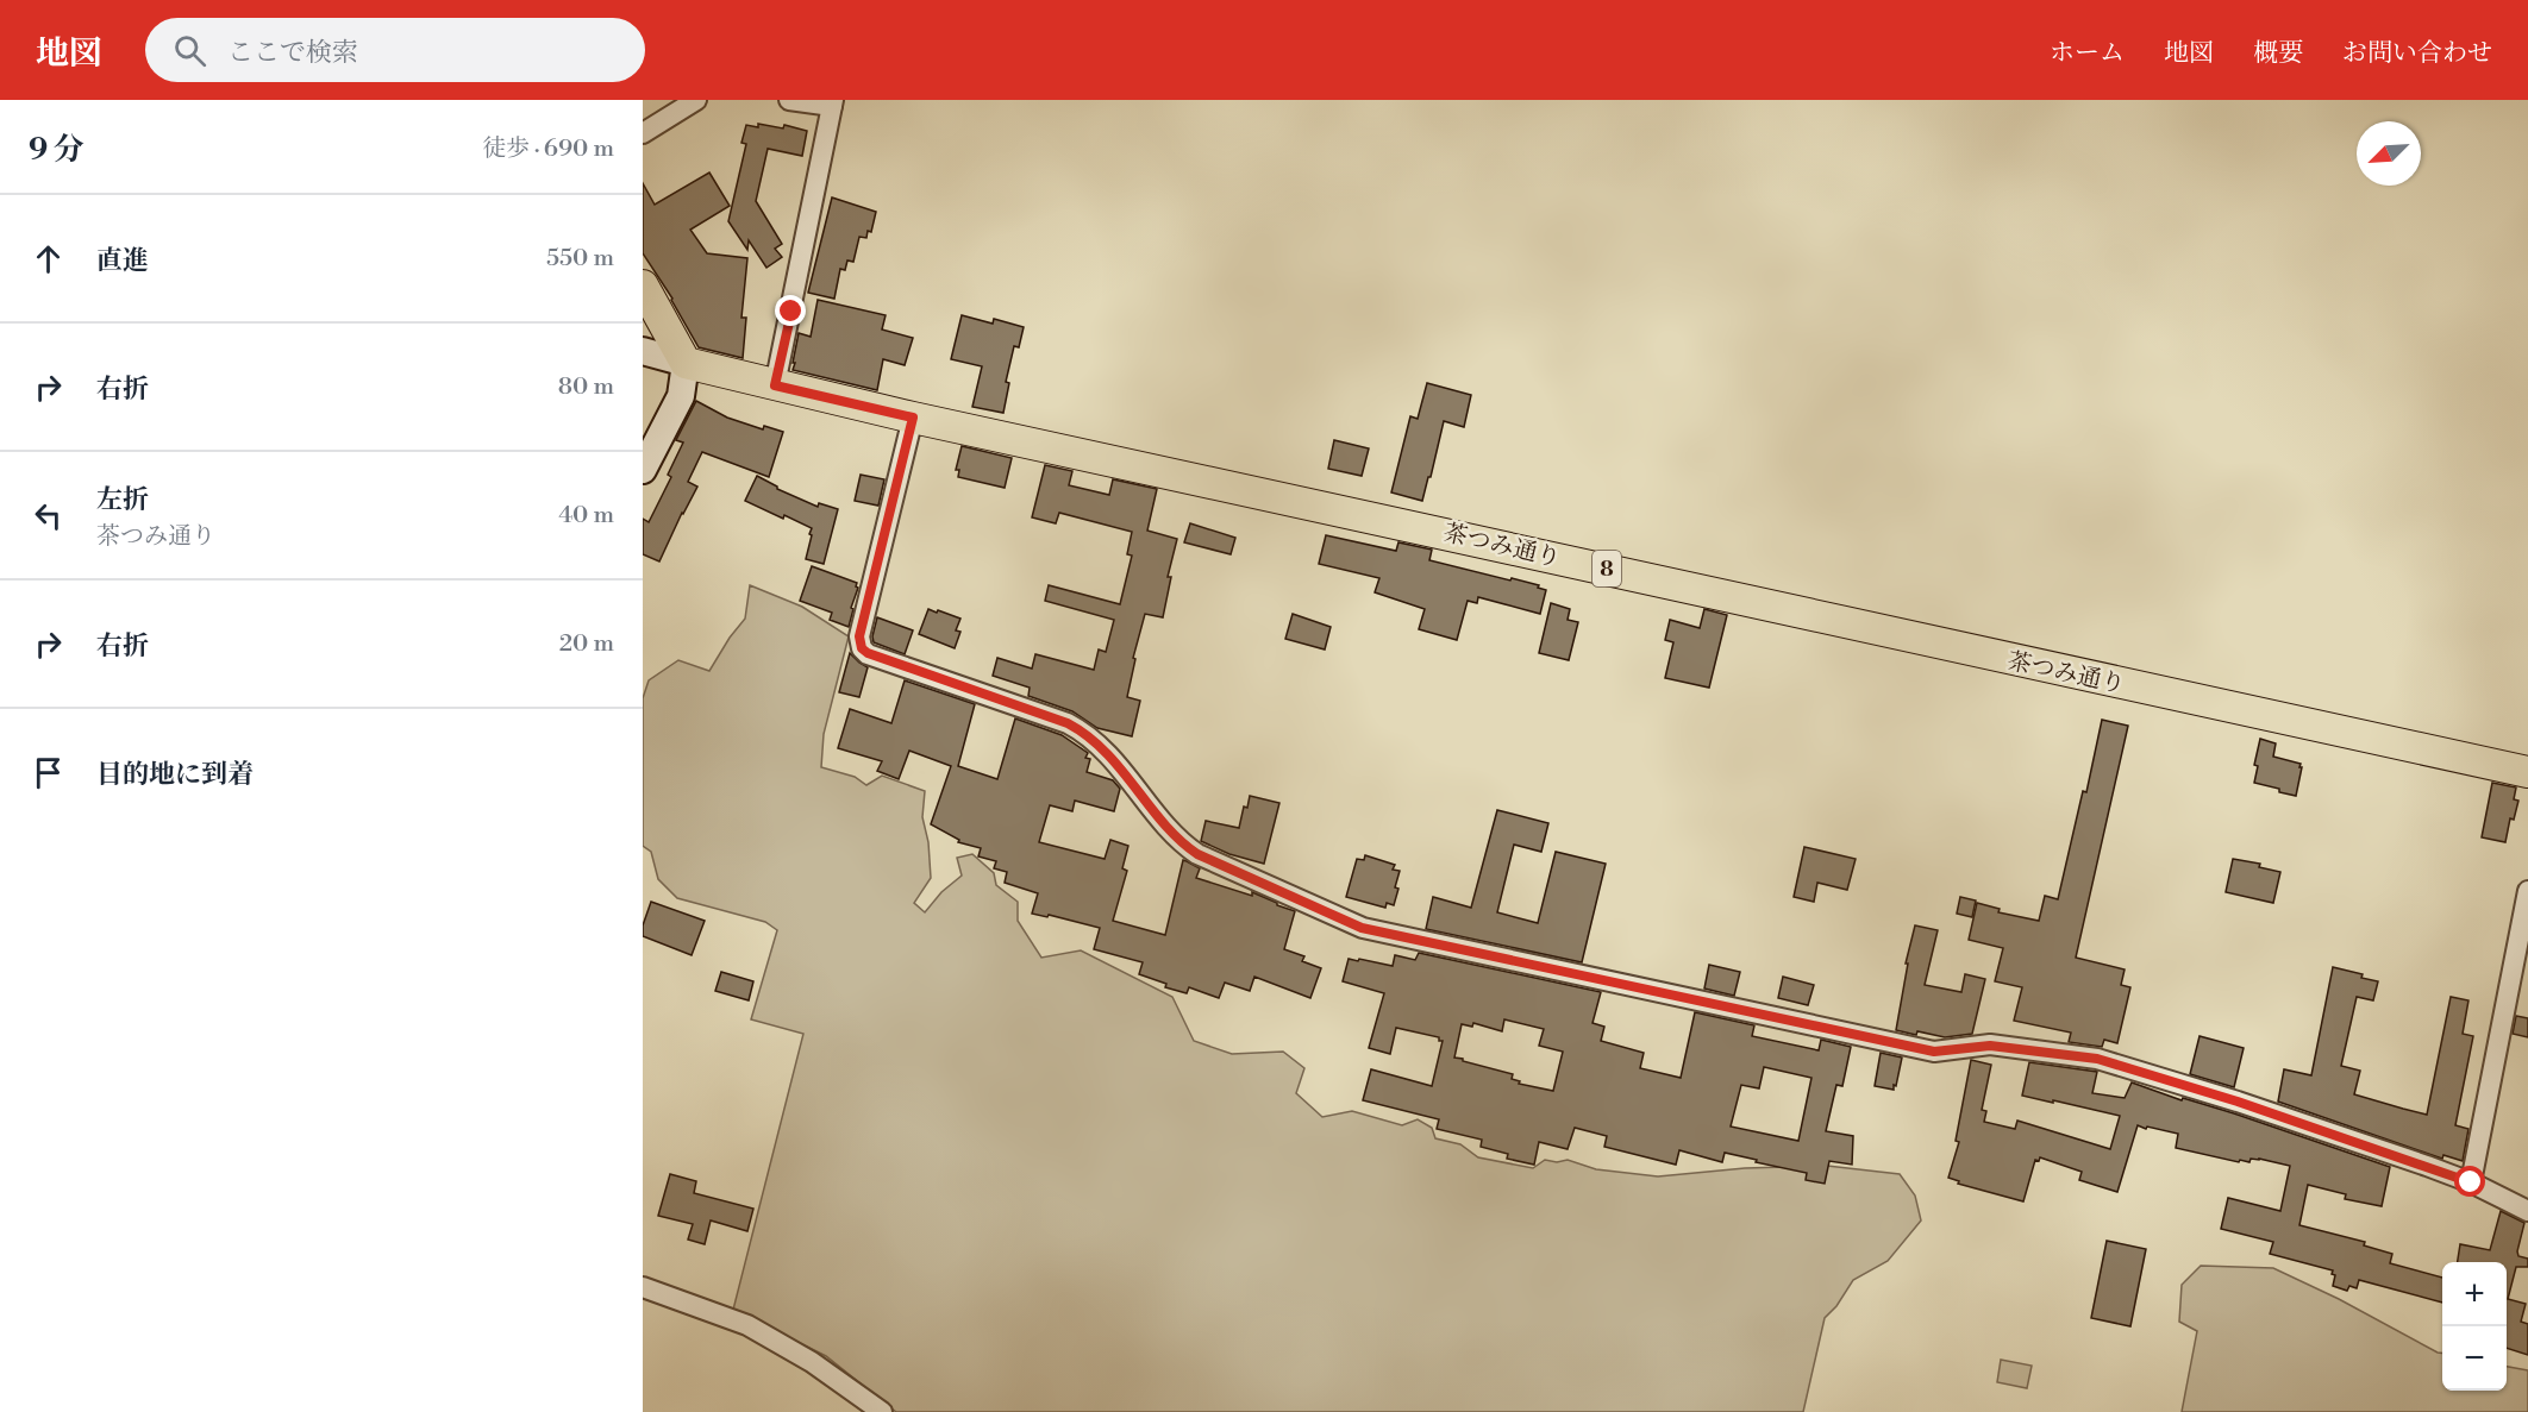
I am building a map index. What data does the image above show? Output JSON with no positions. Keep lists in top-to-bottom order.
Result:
{
  "streets": {
    "main road": ["茶つみ通り", "8"]
  },
  "north": "bottom left",
  "page": {
    "header": "地図",
    "search": "ここで検索",
    "nav": [
      "ホーム",
      "地図",
      "概要",
      "お問い合わせ"
    ],
    "heading": ["9 分", "徒歩 · 690 m"],
    "list": [
      ["直進", "550 m"],
      ["右折", "80 m"],
      ["左折", "茶つみ通り", "40 m"],
      ["右折", "20 m"],
      "目的地に到着"
    ],
    "map_buttons": ["+", "−"]
  }
}
